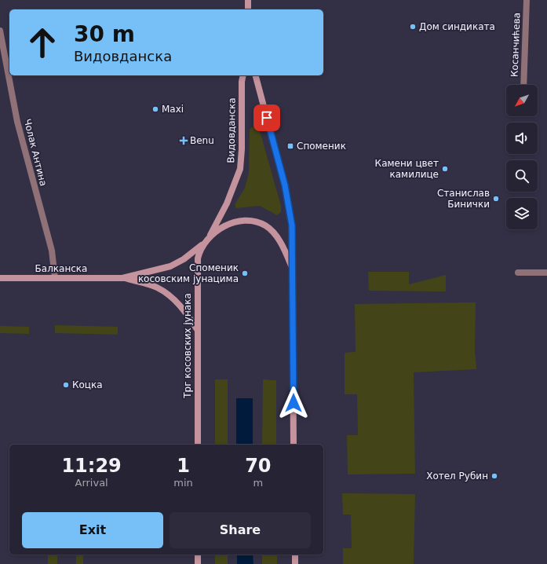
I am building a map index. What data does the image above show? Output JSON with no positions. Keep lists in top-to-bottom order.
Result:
{
  "streets": {
    "main road": ["Видовданска", "Балканска", "Трг косовских јунака"],
    "street": ["Косанчићева", "Чолак Антина"]
  },
  "crossings": [
    ["Видовданска", "Трг косовских јунака"],
    ["Чолак Антина", "Балканска"],
    ["Балканска", "Трг косовских јунака"]
  ],
  "places": {
    "other": [
      "Дом синдиката",
      "Maxi",
      "Камени цвет камилице",
      "Станислав Бинички",
      "Споменик косовским јунацима",
      "Коцка",
      "Хотел Рубин"
    ],
    "health": ["Benu"],
    "transit": ["Споменик"]
  },
  "north": "bottom left",
  "page": {
    "turn": ["30 m", "Видовданска"],
    "eta": [
      "11:29",
      "Arrival",
      "1",
      "min",
      "70",
      "m"
    ],
    "buttons": ["Exit", "Share"]
  }
}
